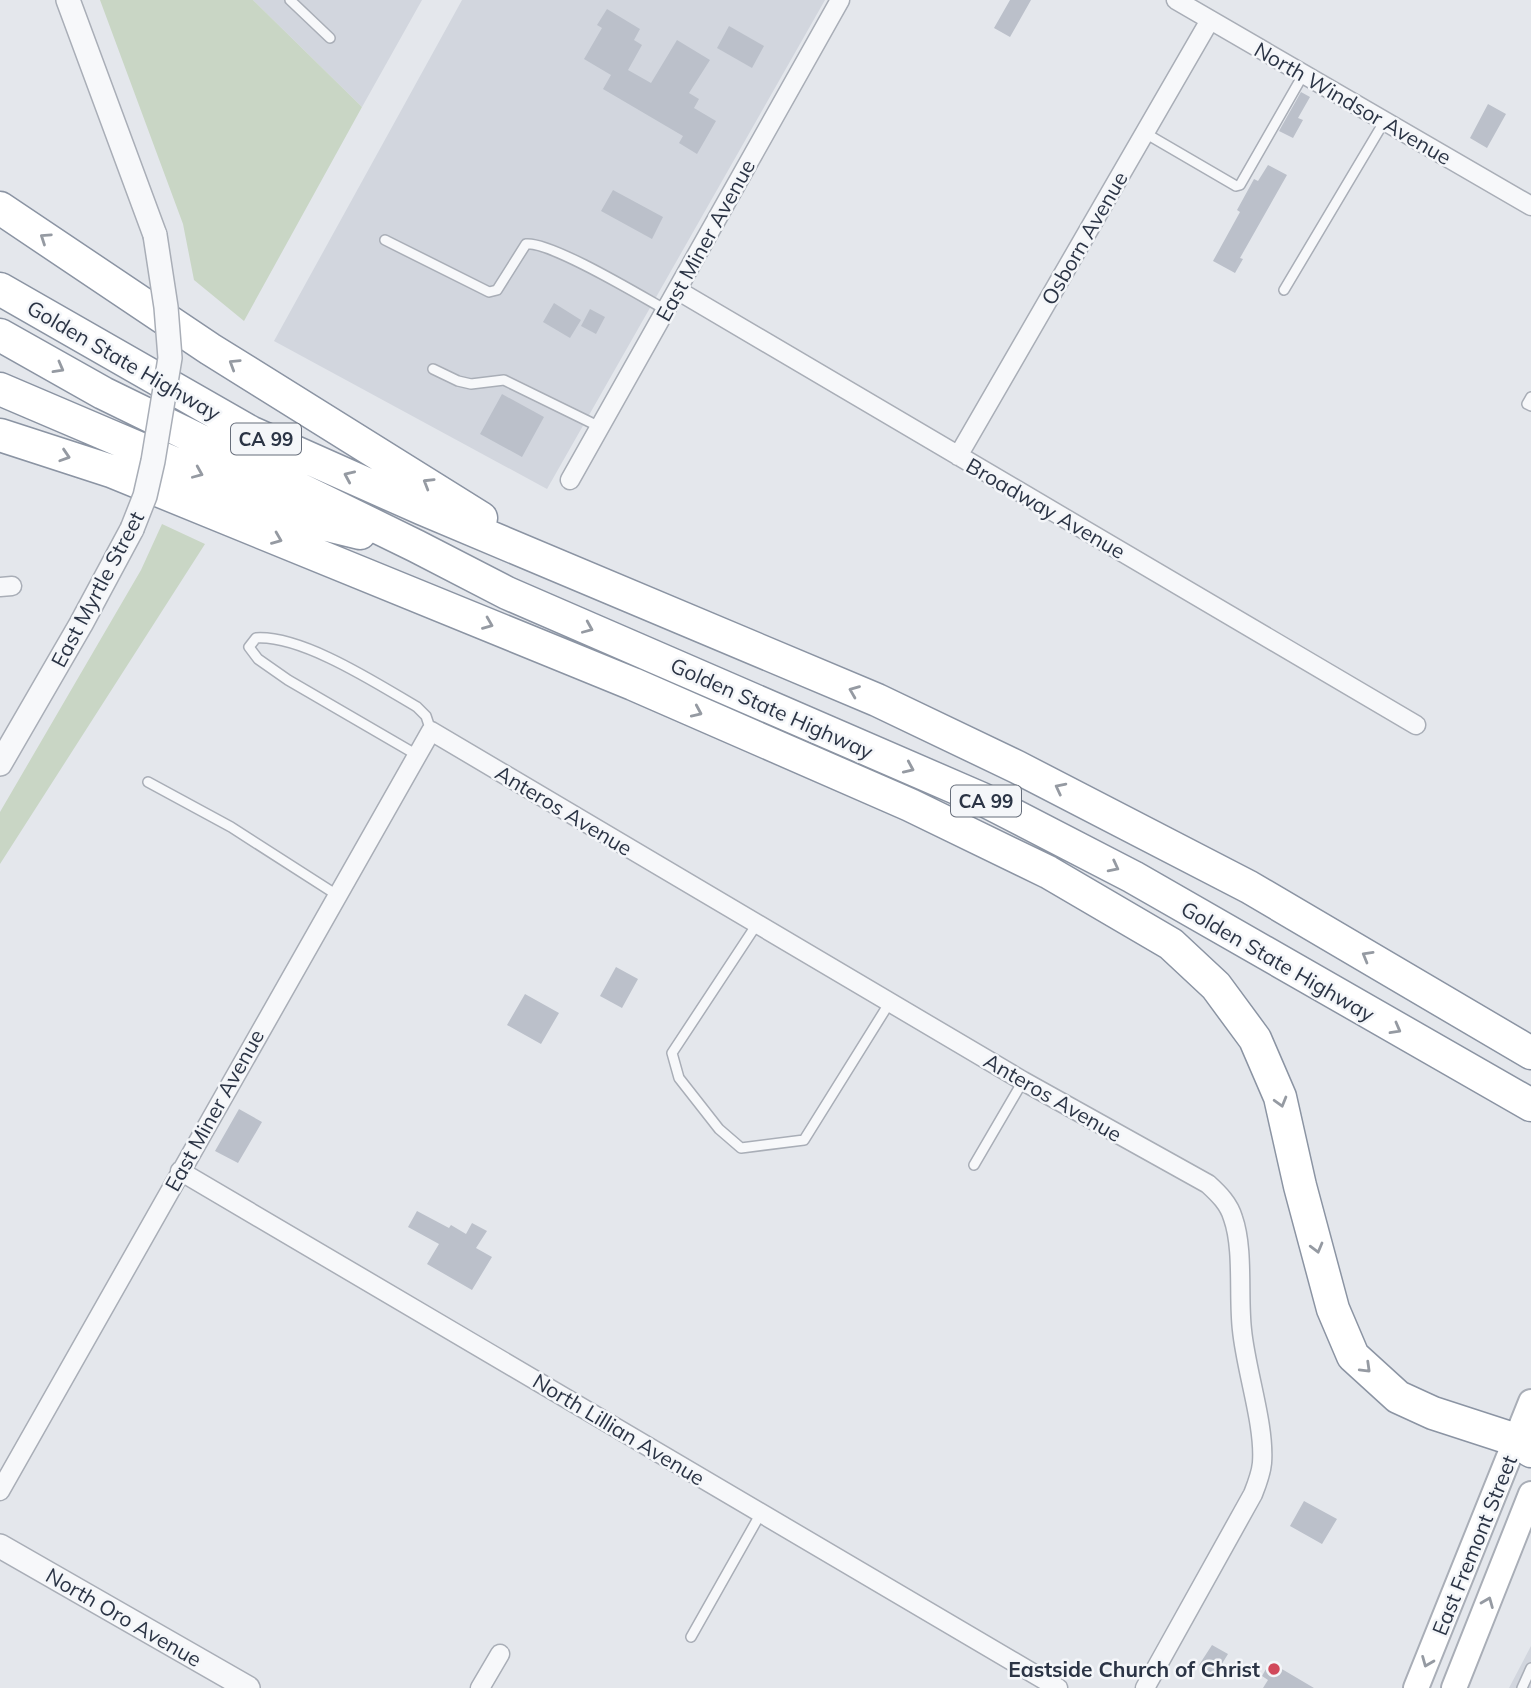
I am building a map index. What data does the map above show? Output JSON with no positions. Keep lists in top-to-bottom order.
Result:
{
  "streets": {
    "highway": ["Golden State Highway", "CA 99"],
    "main road": ["East Fremont Street"],
    "street": [
      "North Windsor Avenue",
      "Osborn Avenue",
      "East Miner Avenue",
      "Broadway Avenue",
      "East Myrtle Street",
      "Anteros Avenue",
      "North Lillian Avenue",
      "North Oro Avenue"
    ]
  },
  "crossings": [
    ["North Windsor Avenue", "Osborn Avenue"],
    ["Osborn Avenue", "Broadway Avenue"],
    ["East Miner Avenue", "Broadway Avenue"],
    ["East Miner Avenue", "Anteros Avenue"],
    ["East Miner Avenue", "North Lillian Avenue"]
  ],
  "places": ["Eastside Church of Christ"]
}
